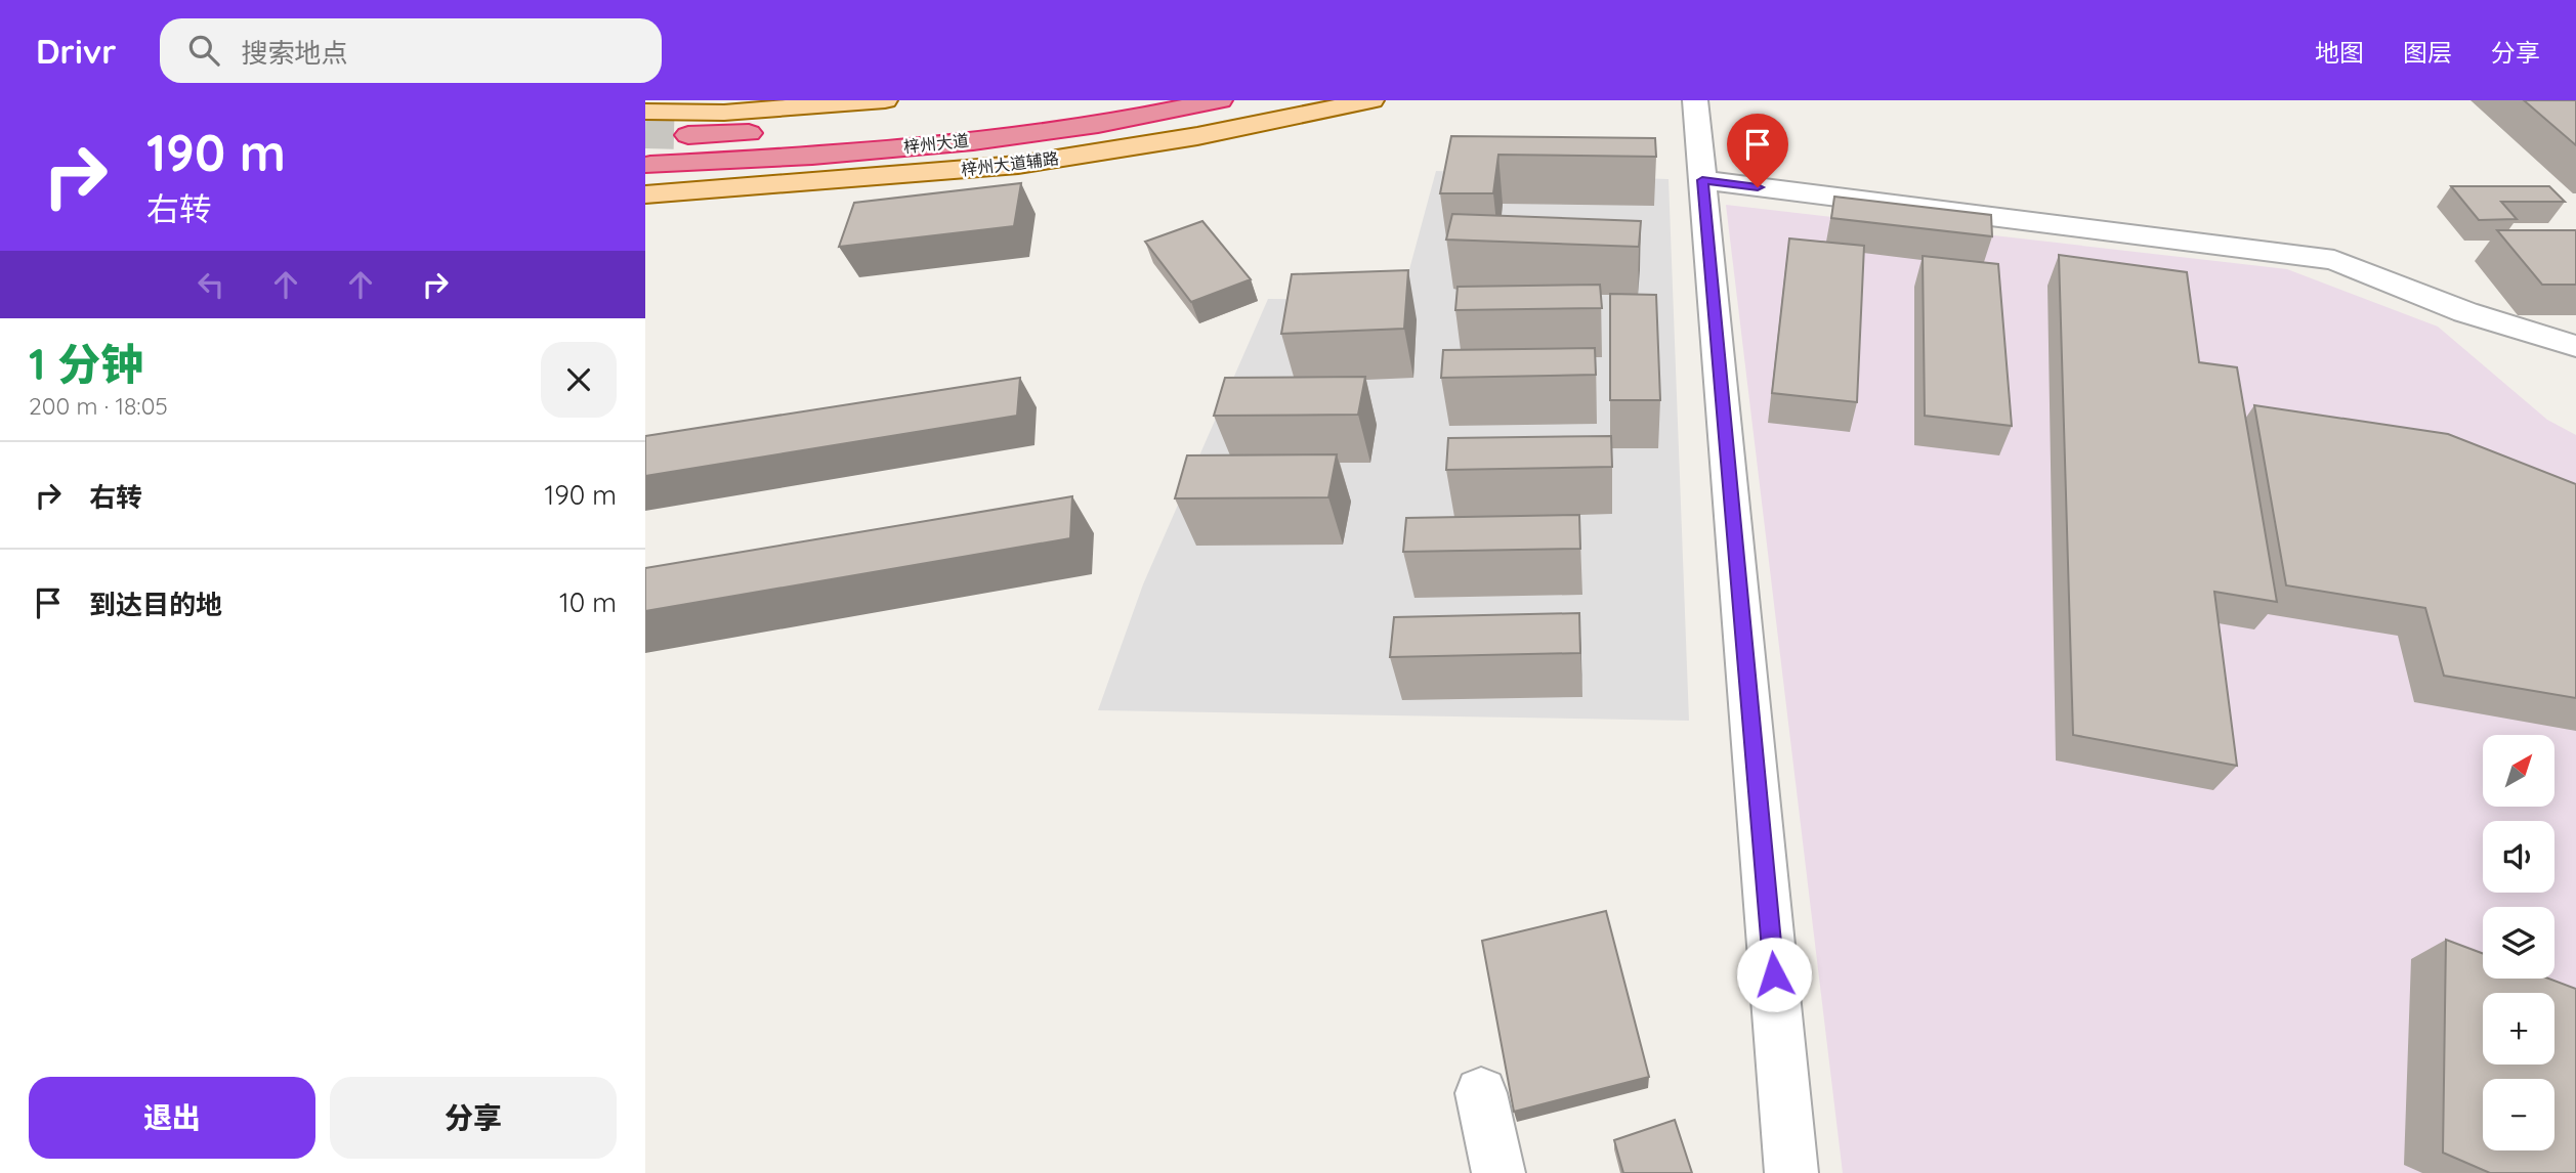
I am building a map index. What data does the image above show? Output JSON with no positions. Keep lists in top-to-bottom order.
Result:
{
  "streets": {
    "highway": ["梓州大道"],
    "main road": ["梓州大道辅路"]
  },
  "north": "top right",
  "page": {
    "header": "Drivr",
    "search": "搜索地点",
    "nav": ["地图", "图层", "分享"],
    "turn": ["190 m", "右转"],
    "heading": ["1 分钟", "200 m · 18:05"],
    "list": [
      {
        "name": "右转",
        "value": "190 m"
      },
      {
        "name": "到达目的地",
        "value": "10 m"
      }
    ],
    "map_buttons": ["+", "−"],
    "buttons": ["退出", "分享"]
  }
}
